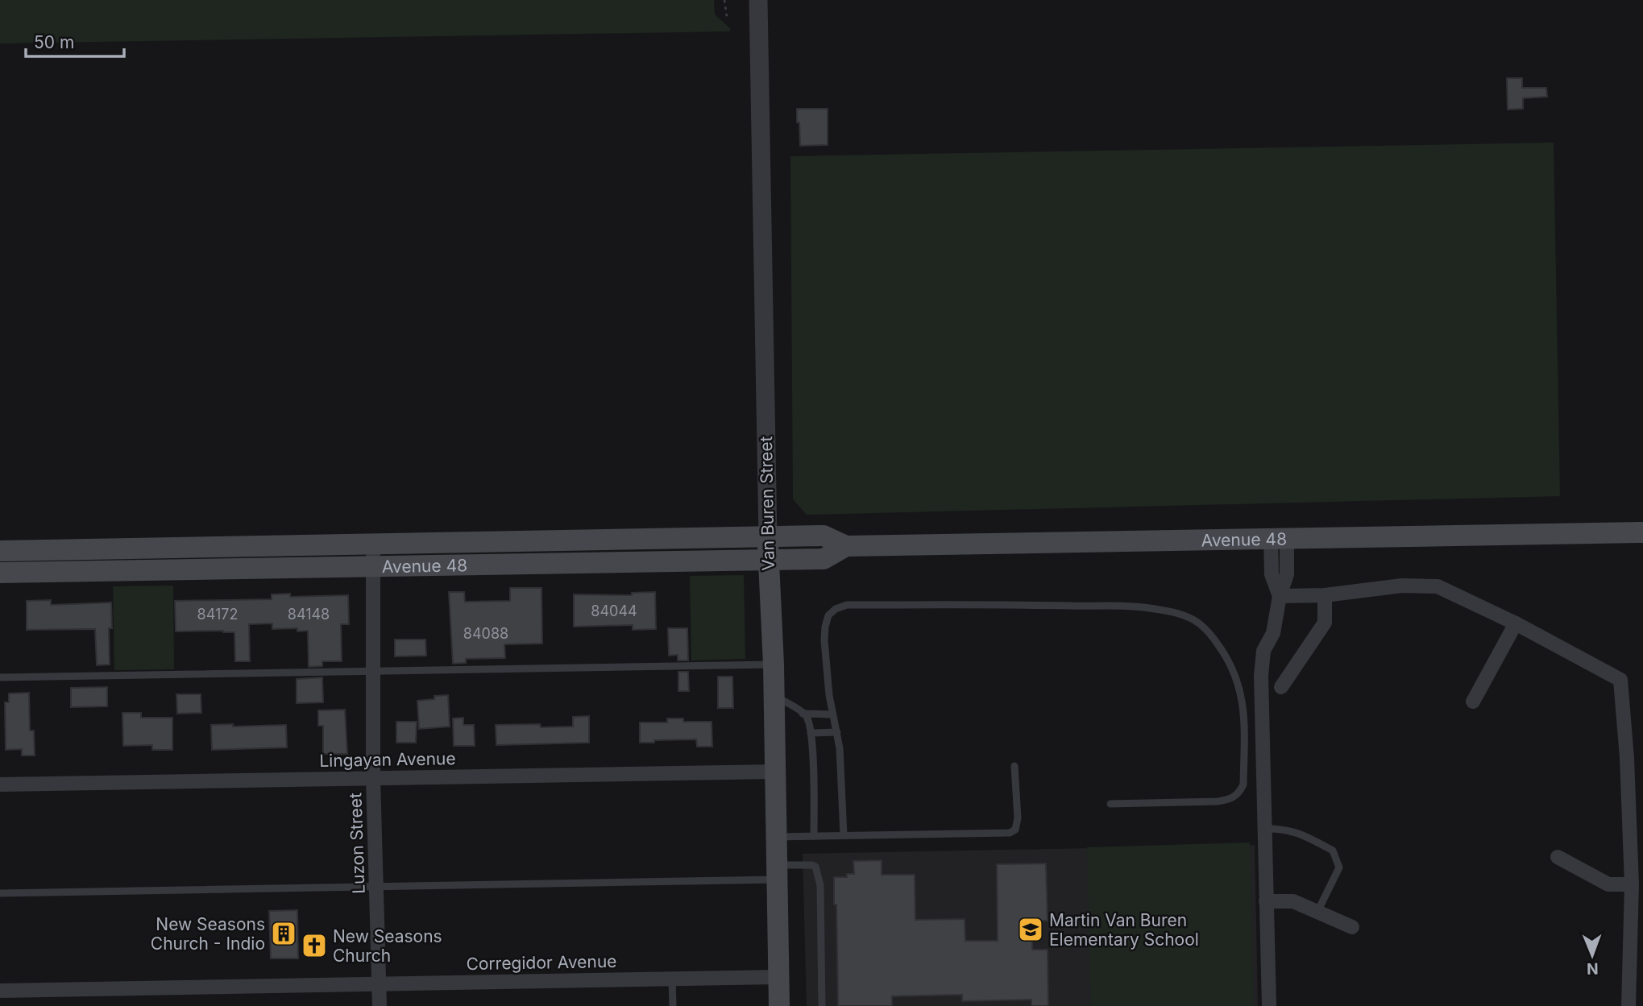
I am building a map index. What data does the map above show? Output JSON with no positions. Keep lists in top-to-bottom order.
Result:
{
  "streets": {
    "main road": ["Van Buren Street", "Avenue 48"],
    "street": ["Lingayan Avenue", "Luzon Street", "Corregidor Avenue"]
  },
  "crossings": [
    ["Van Buren Street", "Avenue 48"],
    ["Van Buren Street", "Lingayan Avenue"],
    ["Van Buren Street", "Corregidor Avenue"],
    ["Avenue 48", "Luzon Street"],
    ["Lingayan Avenue", "Luzon Street"],
    ["Luzon Street", "Corregidor Avenue"]
  ],
  "places": {
    "school or university": ["Martin Van Buren Elementary School"],
    "building": ["New Seasons Church - Indio"],
    "church": ["New Seasons Church"]
  },
  "house_numbers": [
    "84044",
    "84172",
    "84148",
    "84088"
  ],
  "scale_bar": "50 m",
  "north": "bottom"
}
